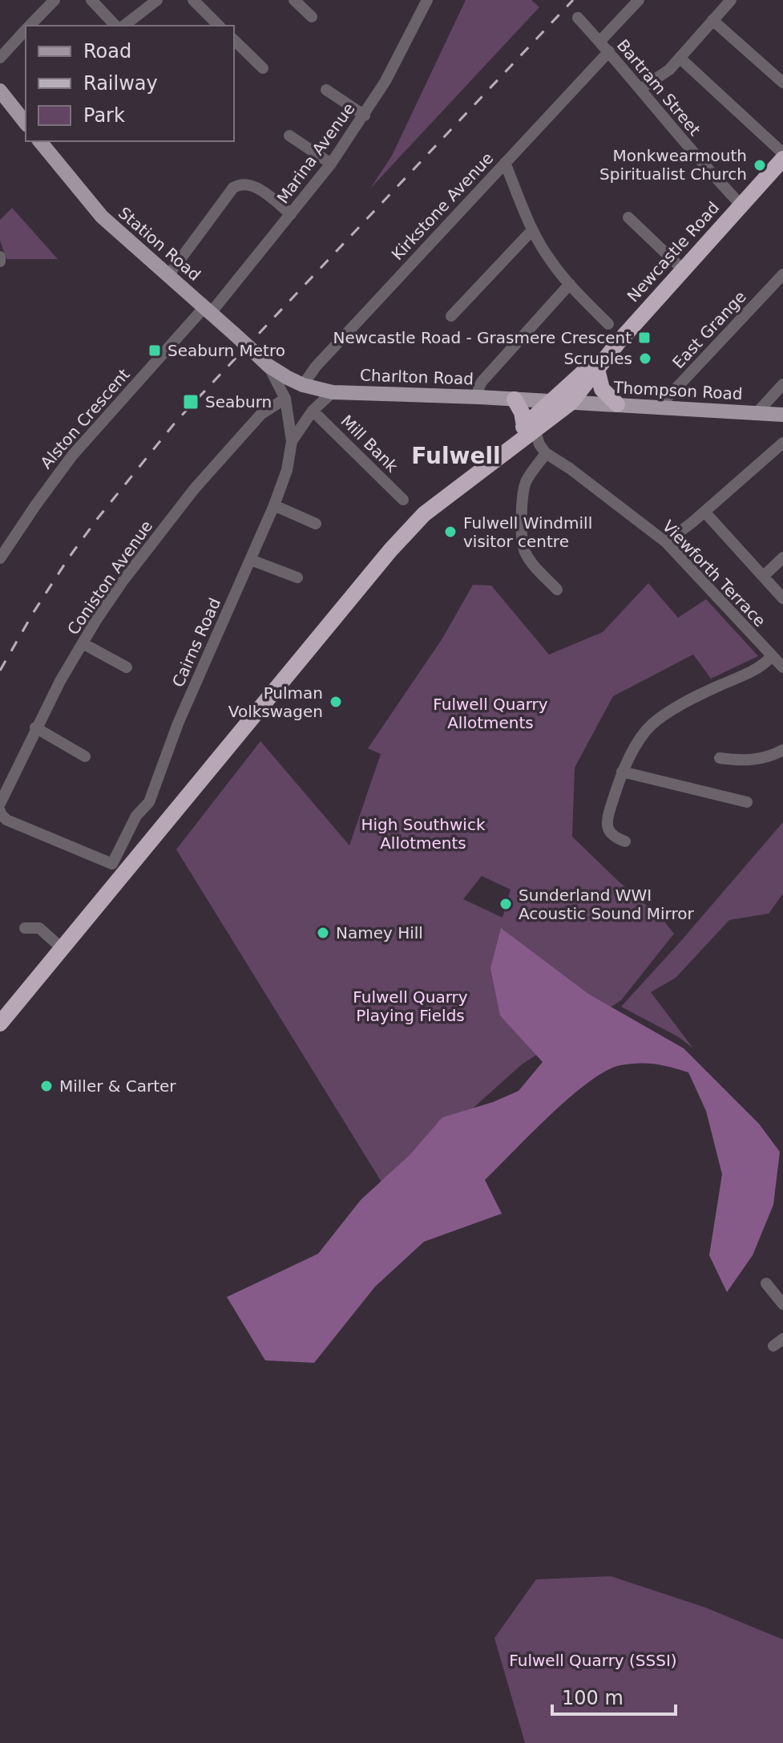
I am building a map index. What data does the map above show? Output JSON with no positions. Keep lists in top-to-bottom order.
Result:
{
  "streets": {
    "highway": ["Newcastle Road"],
    "main road": ["Station Road", "Charlton Road", "Thompson Road"],
    "street": [
      "Bartram Street",
      "Marina Avenue",
      "Kirkstone Avenue",
      "East Grange",
      "Alston Crescent",
      "Mill Bank",
      "Viewforth Terrace",
      "Coniston Avenue",
      "Cairns Road"
    ]
  },
  "crossings": [
    ["Bartram Street", "Kirkstone Avenue"],
    ["Bartram Street", "Newcastle Road"],
    ["Marina Avenue", "Station Road"],
    ["Marina Avenue", "Alston Crescent"],
    ["Kirkstone Avenue", "Charlton Road"],
    ["Station Road", "Charlton Road"],
    ["Station Road", "Alston Crescent"],
    ["Station Road", "Cairns Road"],
    ["Newcastle Road", "Charlton Road"],
    ["Newcastle Road", "Thompson Road"],
    ["East Grange", "Thompson Road"],
    ["Charlton Road", "Thompson Road"],
    ["Charlton Road", "Cairns Road"],
    ["Mill Bank", "Cairns Road"],
    ["Coniston Avenue", "Cairns Road"]
  ],
  "districts": ["Fulwell"],
  "parks": [
    "Fulwell Quarry Allotments",
    "High Southwick Allotments",
    "Fulwell Quarry Playing Fields",
    "Fulwell Quarry (SSSI)"
  ],
  "places": {
    "other": [
      "Monkwearmouth Spiritualist Church",
      "Scruples",
      "Fulwell Windmill visitor centre",
      "Pulman Volkswagen",
      "Sunderland WWI Acoustic Sound Mirror",
      "Namey Hill",
      "Miller & Carter"
    ],
    "transit": ["Newcastle Road - Grasmere Crescent", "Seaburn Metro", "Seaburn"]
  },
  "legend": ["Road", "Railway", "Park"],
  "scale_bar": "100 m"
}
